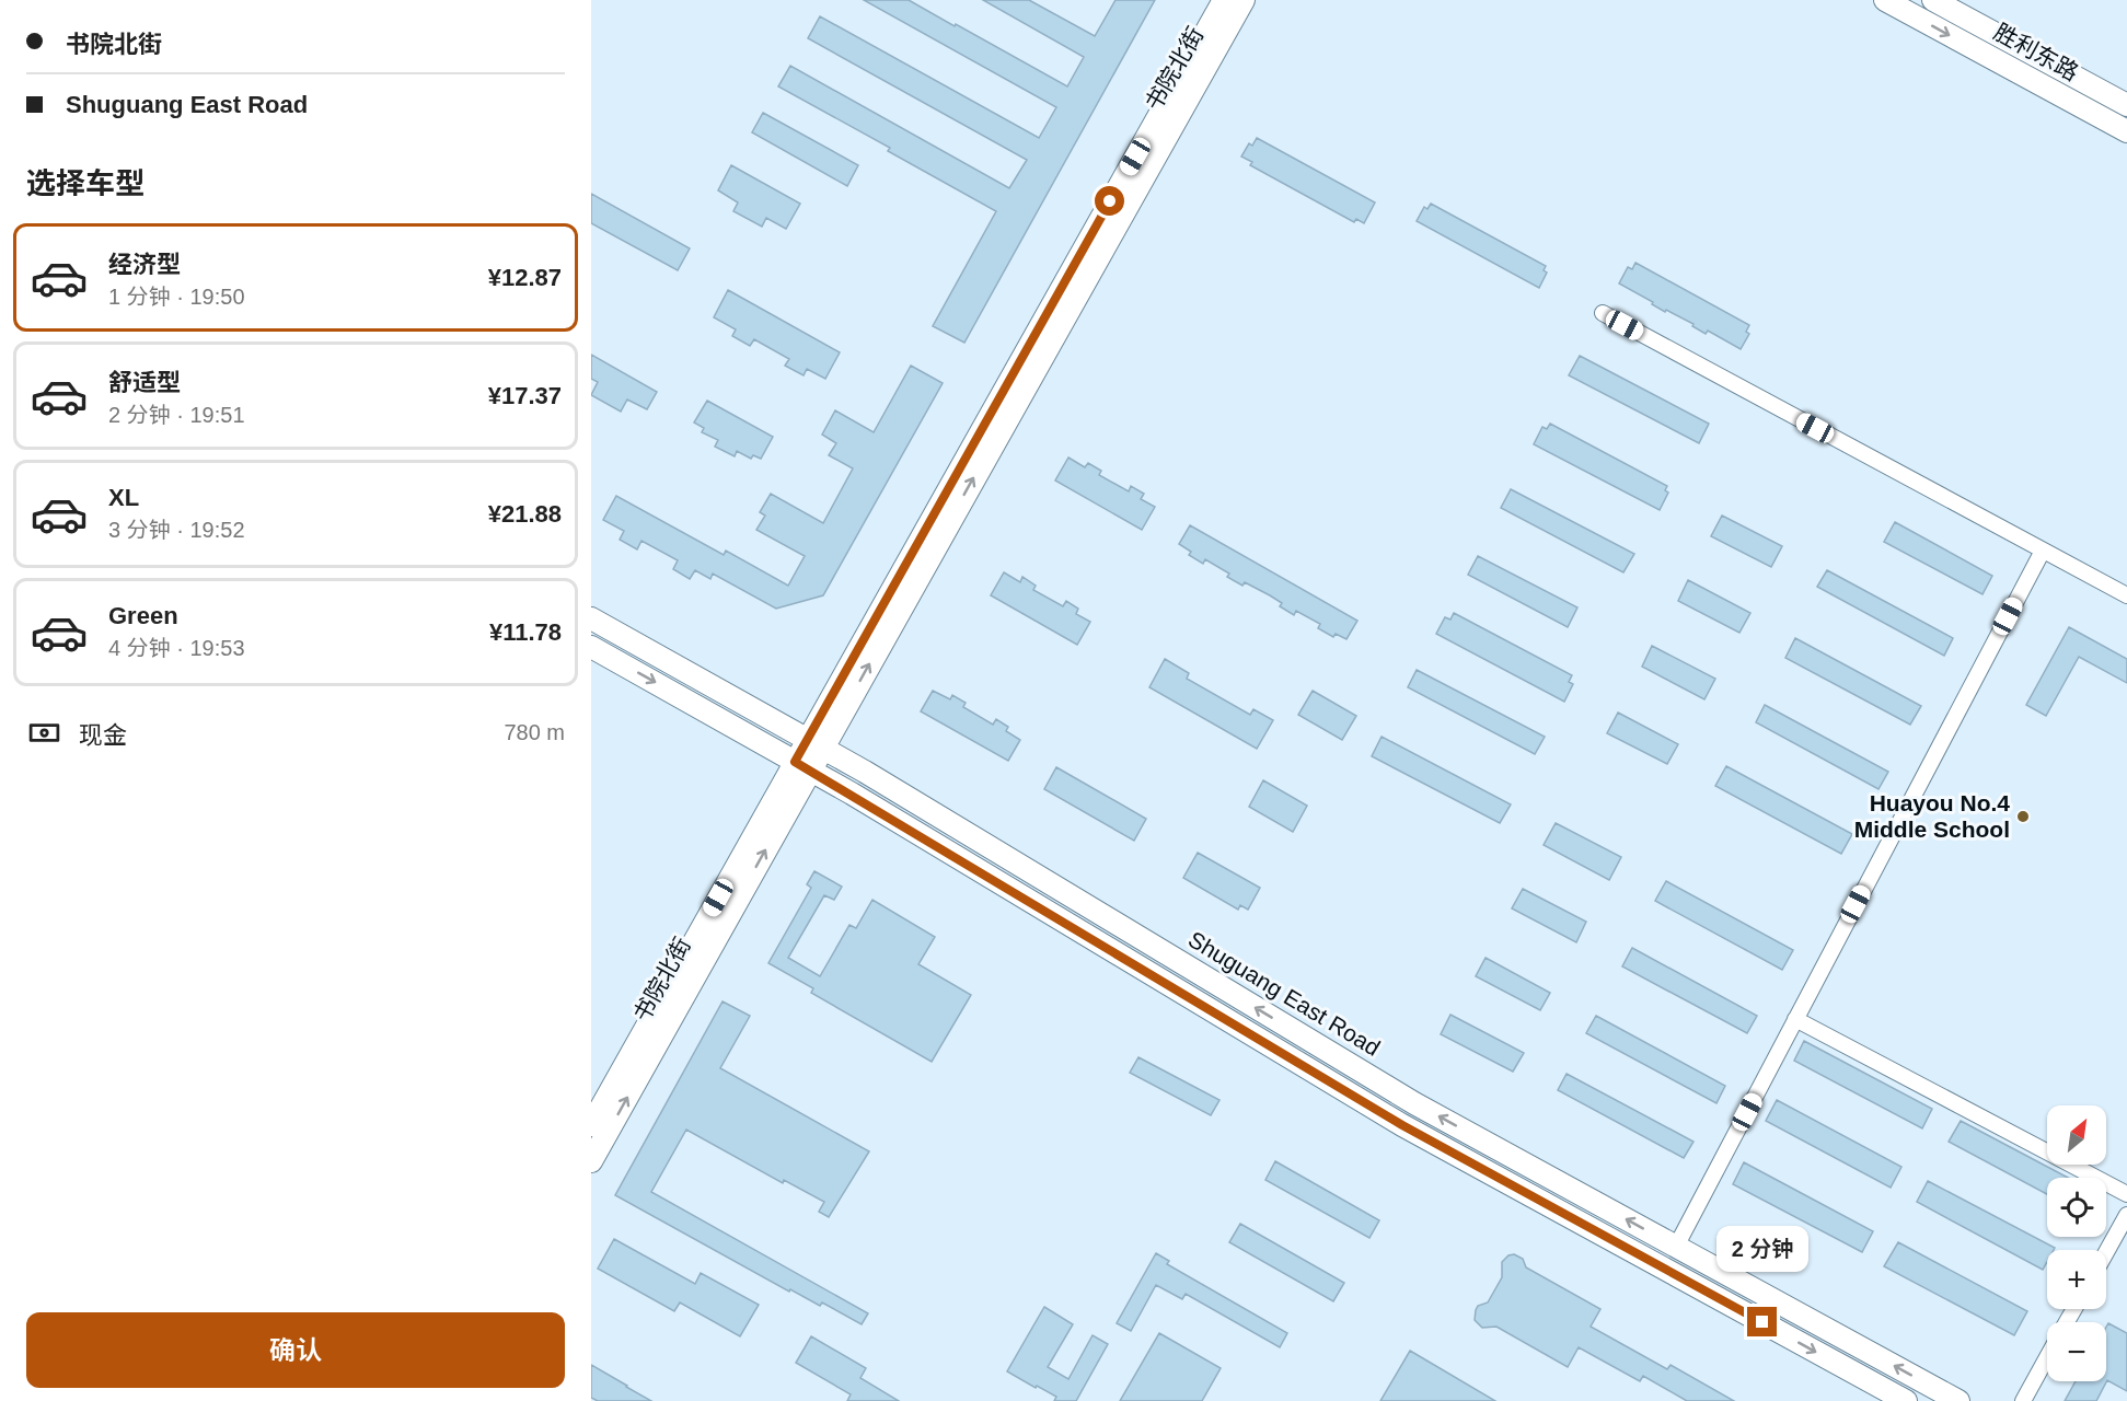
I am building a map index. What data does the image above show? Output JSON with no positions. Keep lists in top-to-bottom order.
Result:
{
  "streets": {
    "street": ["胜利东路", "书院北街", "Shuguang East Road"]
  },
  "crossings": [
    ["书院北街", "Shuguang East Road"]
  ],
  "places": ["Huayou No.4 Middle School"],
  "north": "top right",
  "page": {
    "banner": ["书院北街", "Shuguang East Road"],
    "heading": "选择车型",
    "list": [
      {
        "name": "经济型",
        "note": "1 分钟 · 19:50",
        "value": "¥12.87"
      },
      {
        "name": "舒适型",
        "note": "2 分钟 · 19:51",
        "value": "¥17.37"
      },
      {
        "name": "XL",
        "note": "3 分钟 · 19:52",
        "value": "¥21.88"
      },
      {
        "name": "Green",
        "note": "4 分钟 · 19:53",
        "value": "¥11.78"
      }
    ],
    "pay": ["现金", "780 m"],
    "map_buttons": ["+", "−"],
    "bubble": "2 分钟",
    "buttons": "确认"
  }
}
